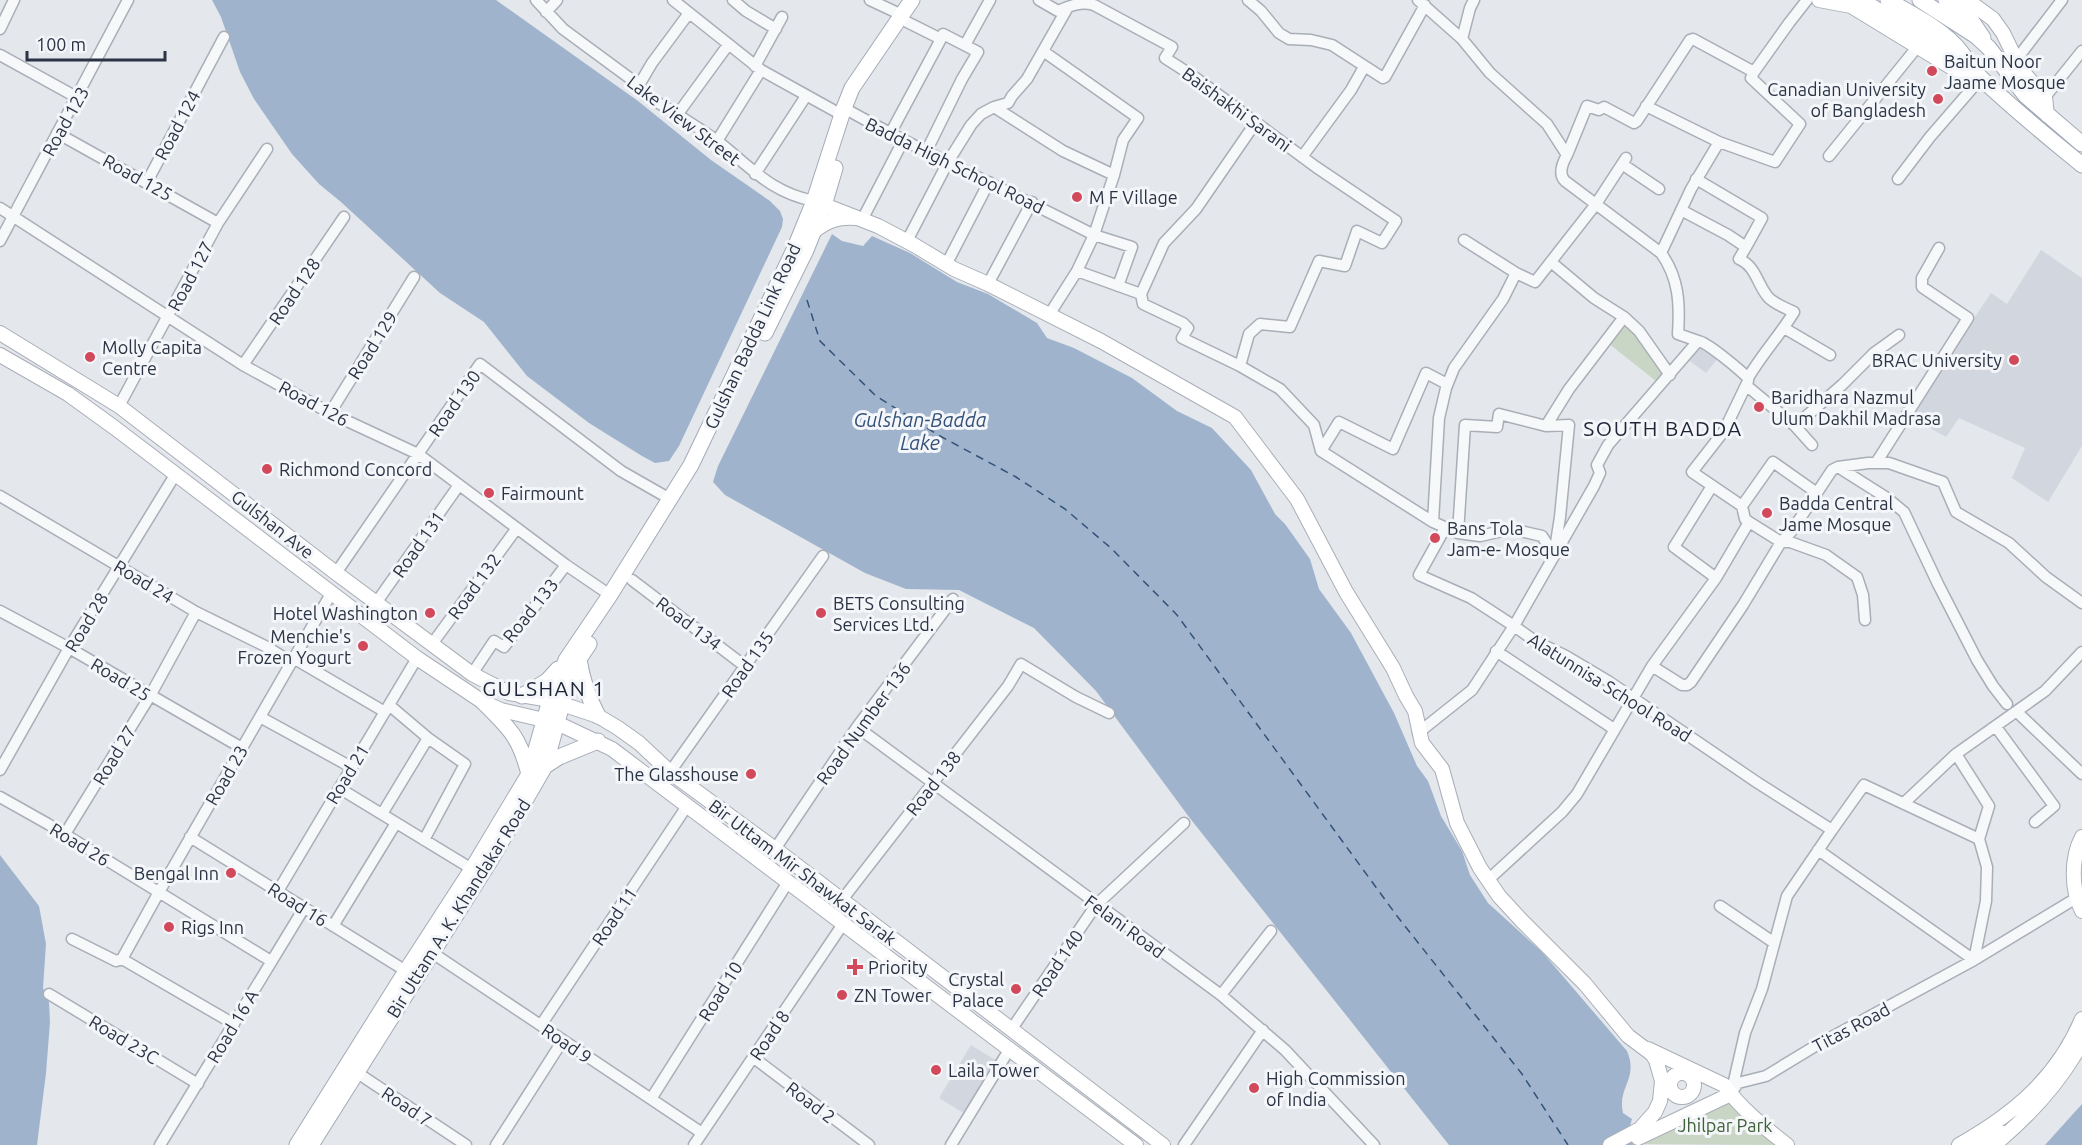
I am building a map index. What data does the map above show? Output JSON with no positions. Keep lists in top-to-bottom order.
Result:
{
  "streets": {
    "main road": [
      "Gulshan Badda Link Road",
      "Gulshan Ave",
      "Bir Uttam Mir Shawkat Sarak",
      "Bir Uttam A. K. Khandakar Road"
    ],
    "street": [
      "Baishakhi Sarani",
      "Lake View Street",
      "Road 123",
      "Road 124",
      "Badda High School Road",
      "Road 125",
      "Road 127",
      "Road 128",
      "Road 129",
      "Road 126",
      "Road 130",
      "Road 131",
      "Road 24",
      "Road 132",
      "Road 133",
      "Road 28",
      "Road 134",
      "Road 135",
      "Road 25",
      "Alatunnisa School Road",
      "Road Number 136",
      "Road 27",
      "Road 21",
      "Road 23",
      "Road 138",
      "Road 26",
      "Road 16",
      "Road 11",
      "Felani Road",
      "Road 140",
      "Road 10",
      "Road 16 A",
      "Titas Road",
      "Road 8",
      "Road 23C",
      "Road 9",
      "Road 2",
      "Road 7"
    ]
  },
  "crossings": [
    ["Lake View Street", "Gulshan Badda Link Road"],
    ["Road 123", "Road 125"],
    ["Road 123", "Road 126"],
    ["Road 124", "Road 125"],
    ["Badda High School Road", "Gulshan Badda Link Road"],
    ["Road 125", "Road 127"],
    ["Road 127", "Road 126"],
    ["Road 127", "Gulshan Ave"],
    ["Road 128", "Road 126"],
    ["Gulshan Badda Link Road", "Road 126"],
    ["Gulshan Badda Link Road", "Road 130"],
    ["Gulshan Badda Link Road", "Road 134"],
    ["Gulshan Badda Link Road", "Bir Uttam A. K. Khandakar Road"],
    ["Road 129", "Road 126"],
    ["Road 126", "Road 130"],
    ["Road 126", "Road 131"],
    ["Road 126", "Road 132"],
    ["Road 126", "Road 133"],
    ["Road 130", "Gulshan Ave"],
    ["Gulshan Ave", "Road 131"],
    ["Gulshan Ave", "Road 132"],
    ["Gulshan Ave", "Road 133"],
    ["Gulshan Ave", "Road 28"],
    ["Gulshan Ave", "Road 21"],
    ["Gulshan Ave", "Road 23"],
    ["Gulshan Ave", "Bir Uttam Mir Shawkat Sarak"],
    ["Gulshan Ave", "Bir Uttam A. K. Khandakar Road"],
    ["Road 24", "Road 28"],
    ["Road 24", "Road 27"],
    ["Road 24", "Road 21"],
    ["Road 24", "Road 23"],
    ["Road 28", "Road 25"],
    ["Road 134", "Road 135"],
    ["Road 135", "Bir Uttam Mir Shawkat Sarak"],
    ["Road 25", "Road 27"],
    ["Road 25", "Road 23"],
    ["Road Number 136", "Bir Uttam Mir Shawkat Sarak"],
    ["Road Number 136", "Felani Road"],
    ["Road 27", "Road 26"],
    ["Road 21", "Road 16"],
    ["Road 23", "Road 26"],
    ["Road 23", "Road 16"],
    ["Road 138", "Bir Uttam Mir Shawkat Sarak"],
    ["Road 138", "Felani Road"],
    ["Road 26", "Road 16 A"],
    ["Bir Uttam Mir Shawkat Sarak", "Bir Uttam A. K. Khandakar Road"],
    ["Bir Uttam Mir Shawkat Sarak", "Road 11"],
    ["Bir Uttam Mir Shawkat Sarak", "Road 140"],
    ["Bir Uttam Mir Shawkat Sarak", "Road 10"],
    ["Bir Uttam Mir Shawkat Sarak", "Road 8"],
    ["Road 16", "Bir Uttam A. K. Khandakar Road"],
    ["Road 16", "Road 16 A"],
    ["Bir Uttam A. K. Khandakar Road", "Road 9"],
    ["Bir Uttam A. K. Khandakar Road", "Road 7"],
    ["Road 11", "Road 9"],
    ["Felani Road", "Road 140"],
    ["Road 10", "Road 9"],
    ["Road 16 A", "Road 23C"],
    ["Road 8", "Road 9"],
    ["Road 8", "Road 2"]
  ],
  "districts": ["SOUTH BADDA", "GULSHAN 1"],
  "water": ["Gulshan-Badda Lake"],
  "parks": ["Jhilpar Park"],
  "places": {
    "other": [
      "Baitun Noor Jaame Mosque",
      "Canadian University of Bangladesh",
      "M F Village",
      "Molly Capita Centre",
      "BRAC University",
      "Baridhara Nazmul Ulum Dakhil Madrasa",
      "Richmond Concord",
      "Fairmount",
      "Badda Central Jame Mosque",
      "Bans Tola Jam-e- Mosque",
      "Hotel Washington",
      "BETS Consulting Services Ltd.",
      "Menchie's Frozen Yogurt",
      "The Glasshouse",
      "Bengal Inn",
      "Rigs Inn",
      "Crystal Palace",
      "ZN Tower",
      "Laila Tower",
      "High Commission of India"
    ],
    "health": ["Priority"]
  },
  "scale_bar": "100 m"
}
